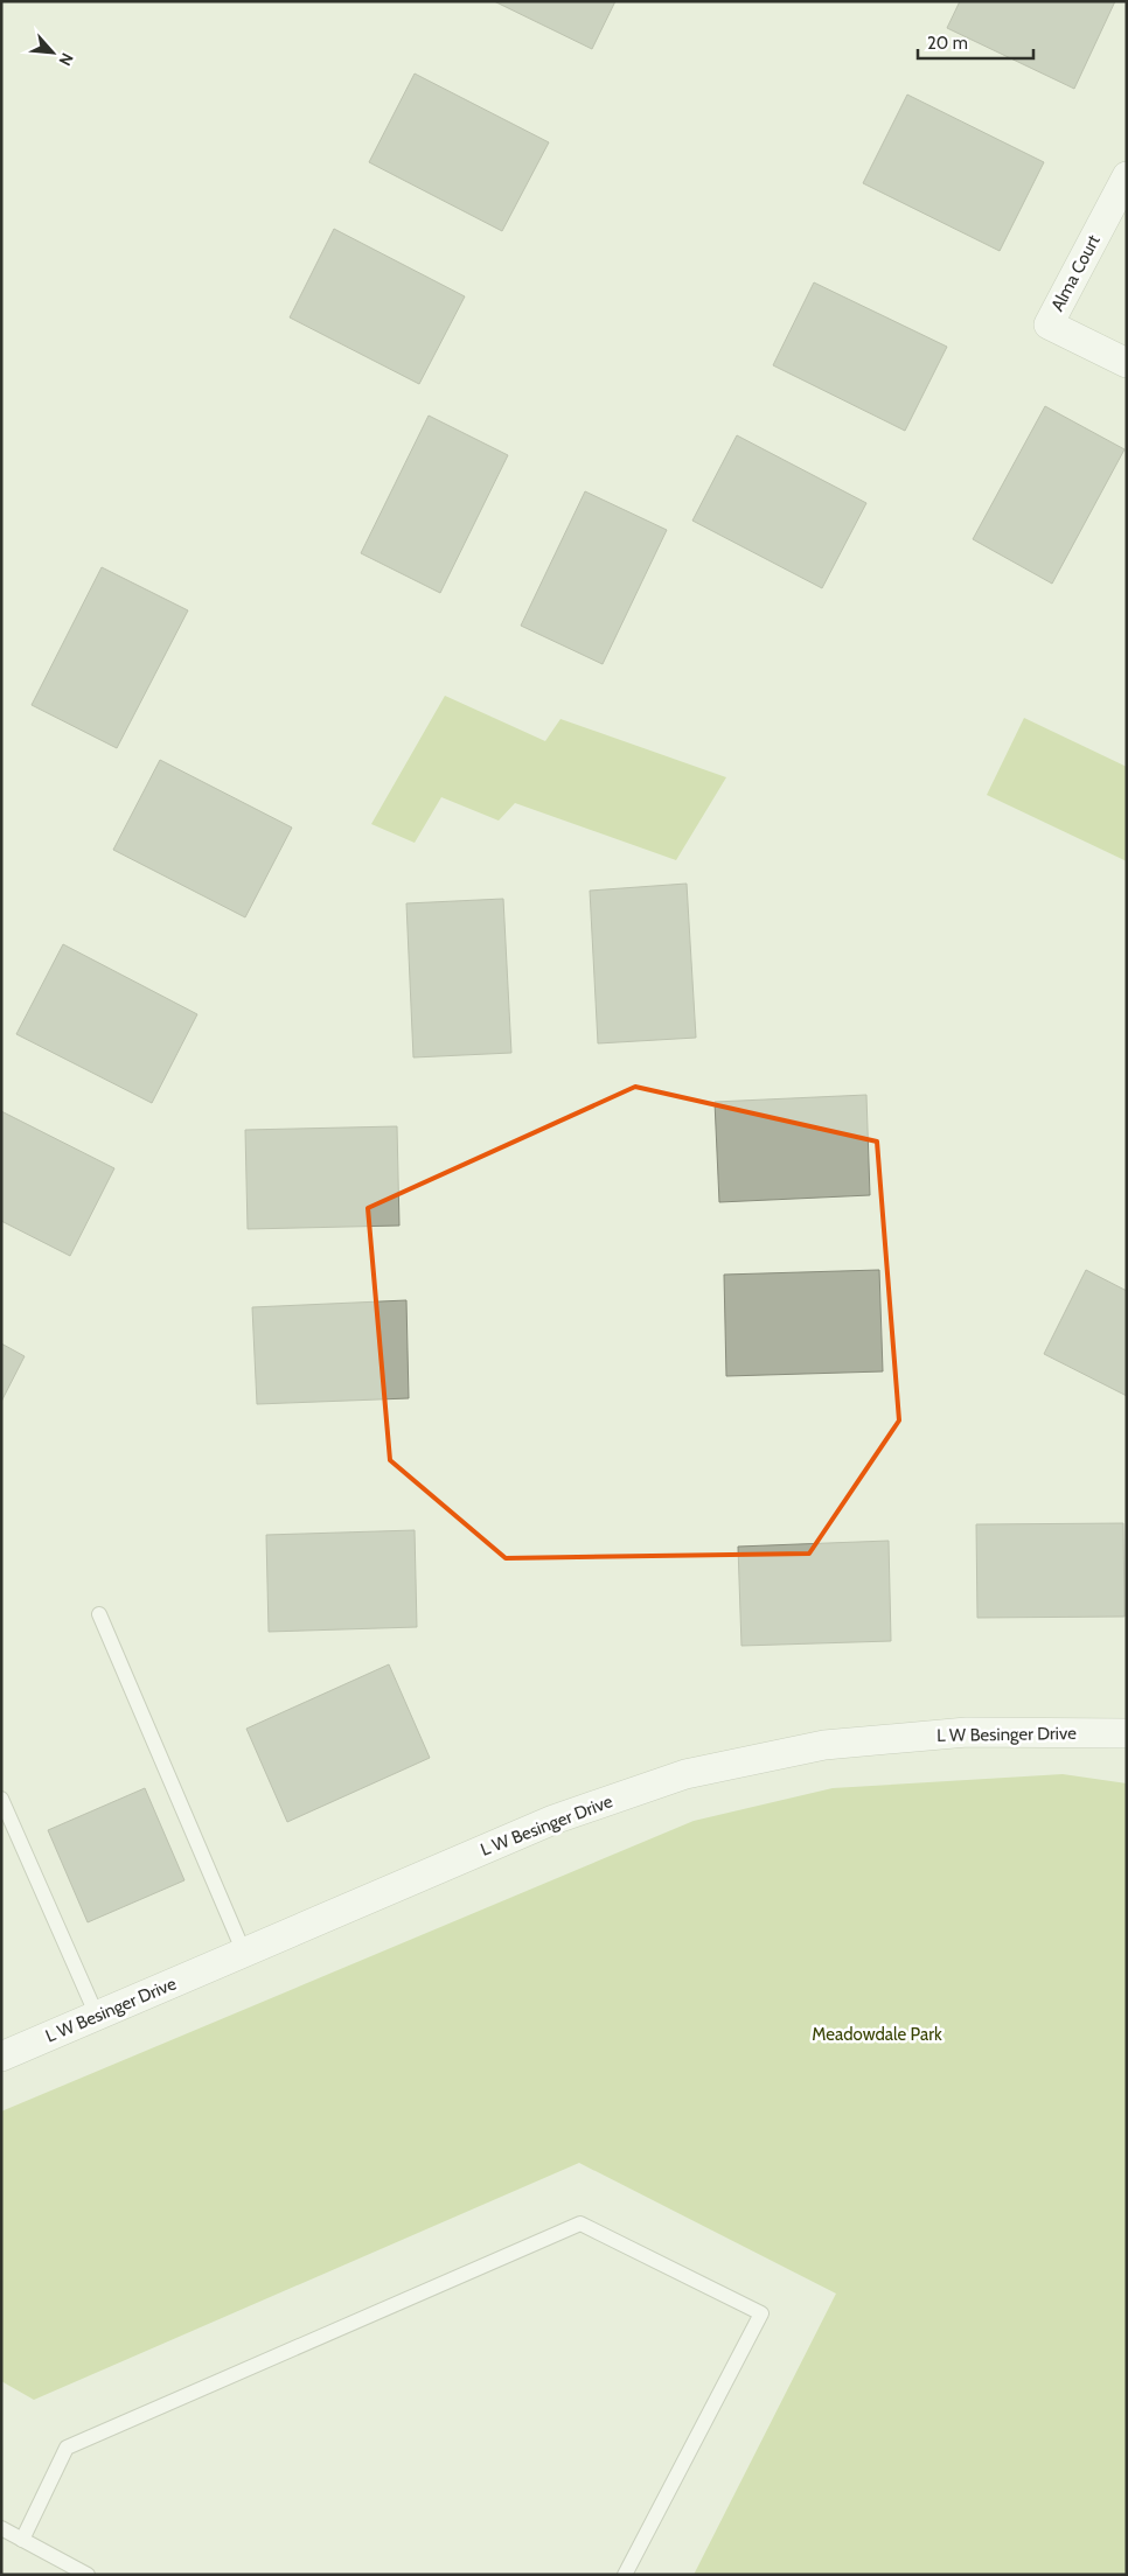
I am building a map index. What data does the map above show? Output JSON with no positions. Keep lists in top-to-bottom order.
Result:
{
  "streets": {
    "street": ["Alma Court", "L W Besinger Drive"]
  },
  "parks": ["Meadowdale Park"],
  "scale_bar": "20 m",
  "north": "bottom right"
}
